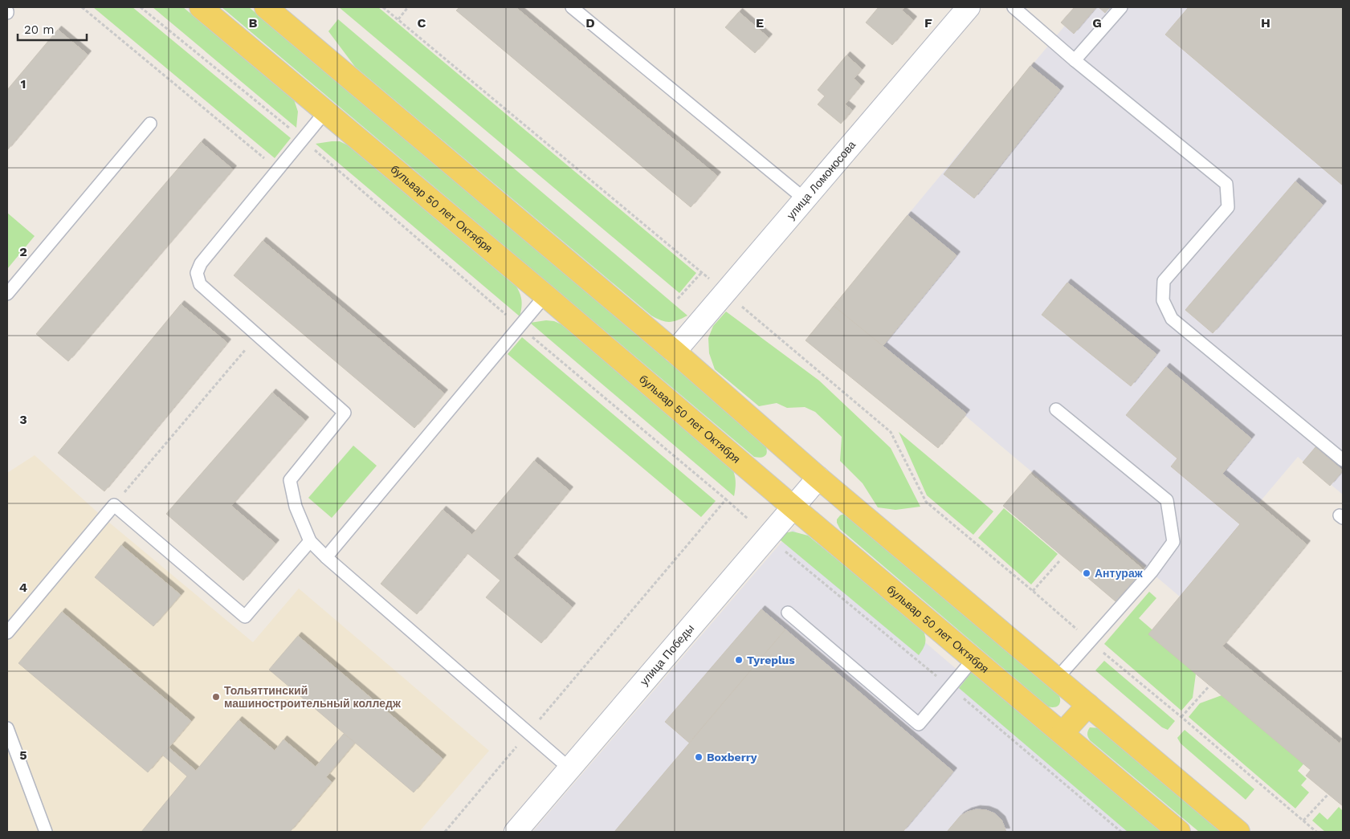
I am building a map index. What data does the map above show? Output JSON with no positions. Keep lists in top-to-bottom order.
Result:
{
  "streets": {
    "main road": ["улица Ломоносова", "бульвар 50 лет Октября", "улица Победы"]
  },
  "crossings": [
    ["бульвар 50 лет Октября", "улица Победы"]
  ],
  "places": [
    "Антураж",
    "Tyreplus",
    "Тольяттинский машиностроительный колледж",
    "Boxberry"
  ],
  "scale_bar": "20 m",
  "grid": {
    "columns": [
      "B",
      "C",
      "D",
      "E",
      "F",
      "G",
      "H"
    ],
    "rows": [
      "1",
      "2",
      "3",
      "4",
      "5"
    ]
  }
}
